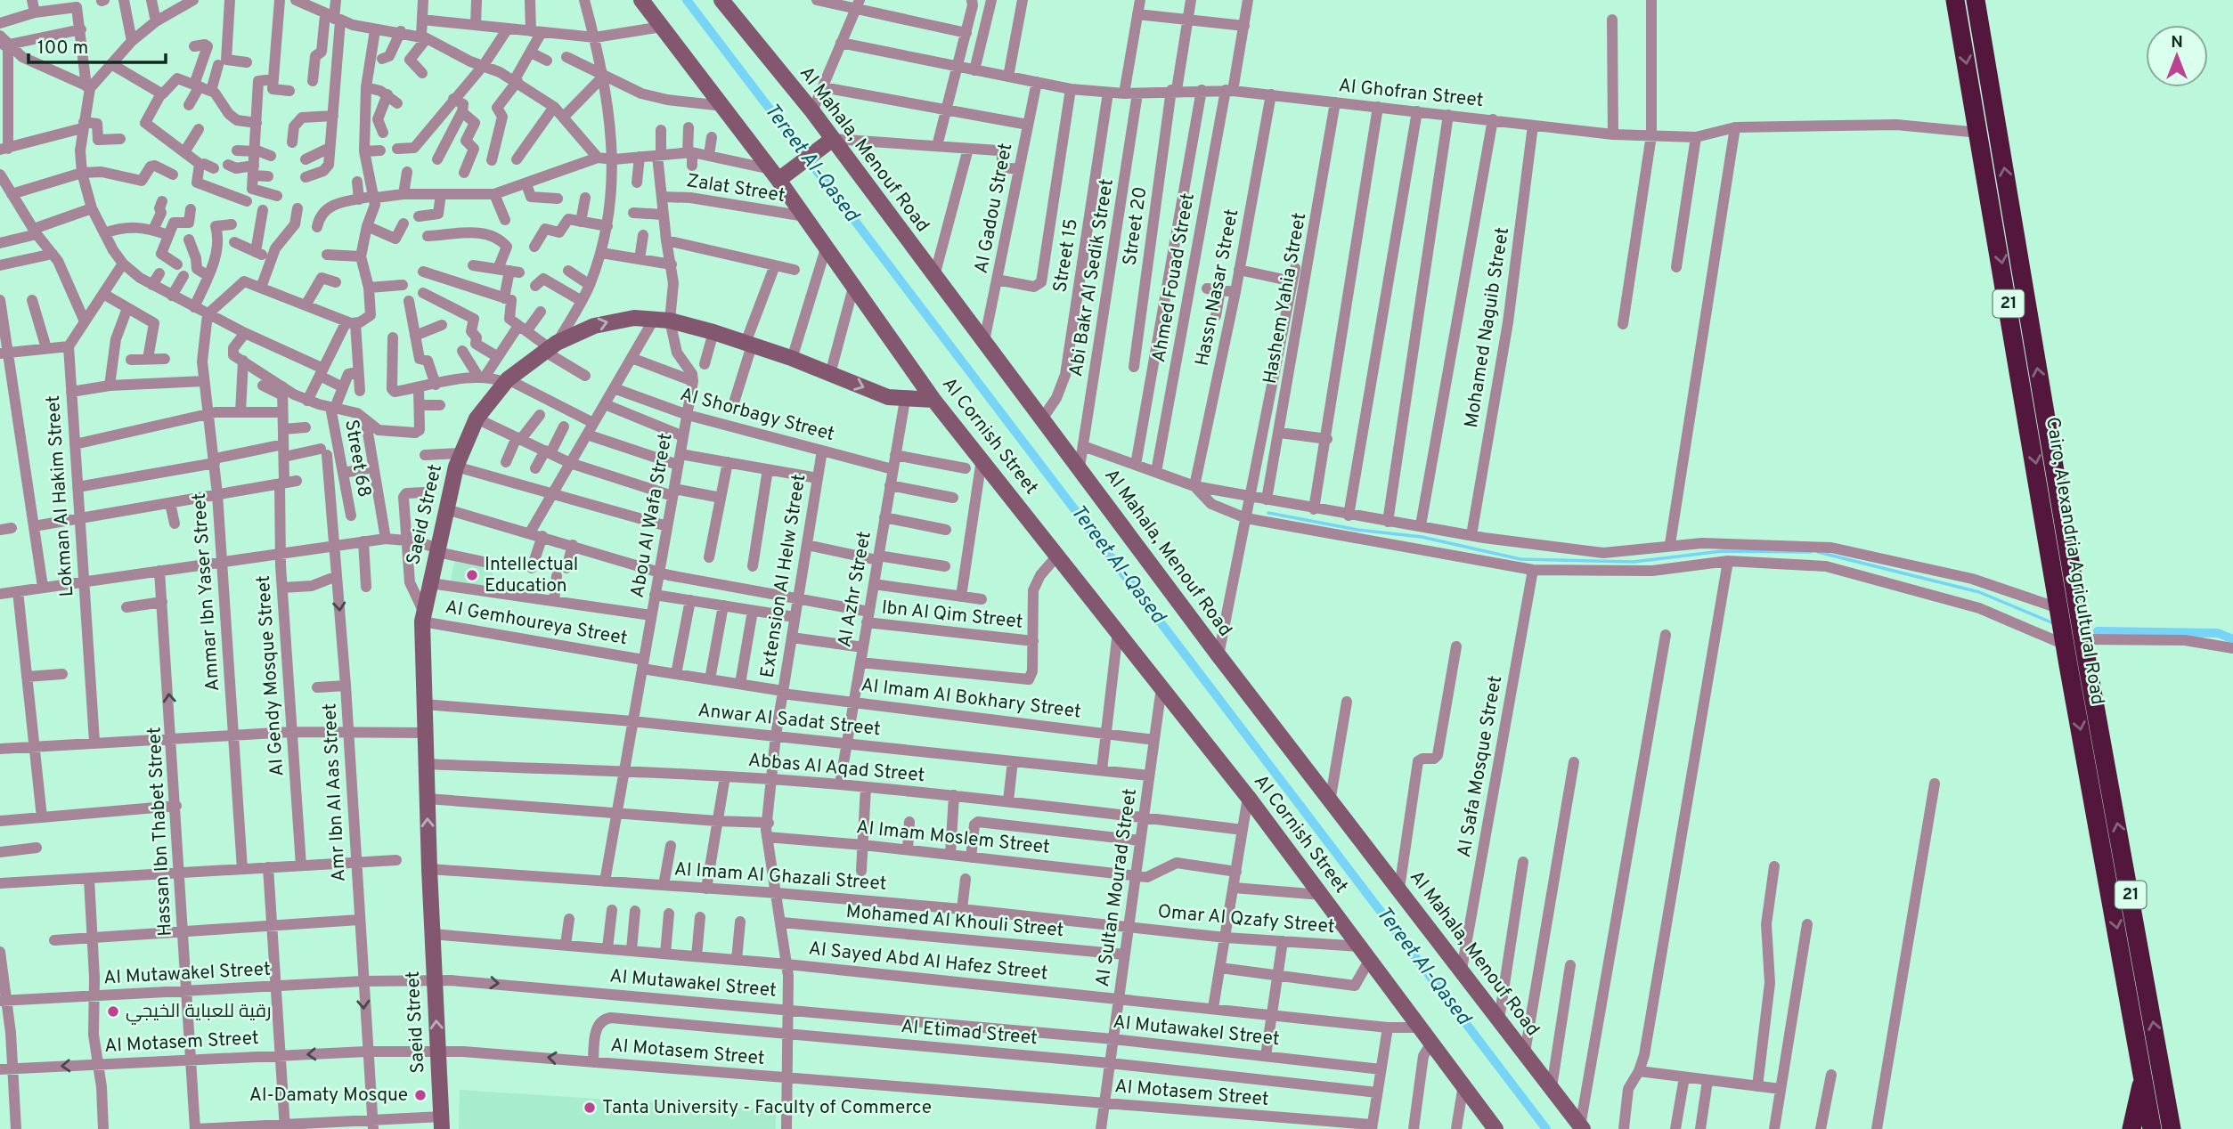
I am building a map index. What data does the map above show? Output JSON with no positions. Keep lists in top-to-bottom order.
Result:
{
  "streets": {
    "highway": ["21", "Cairo, Alexandria Agricultural Road"],
    "main road": ["Al Mahala, Menouf Road", "Al Cornish Street", "Saeid Street"],
    "street": [
      "Al Ghofran Street",
      "Zalat Street",
      "Al Gadou Street",
      "Street 20",
      "Street 15",
      "Abi Bakr Al Sedik Street",
      "Ahmed Fouad Street",
      "Hassn Nasar Street",
      "Hashem Yahia Street",
      "Mohamed Naguib Street",
      "Al Shorbagy Street",
      "Street 68",
      "Lokman Al Hakim Street",
      "Abou Al Wafa Street",
      "Extension Al Helw Street",
      "Al Azhr Street",
      "Ammar Ibn Yaser Street",
      "Ibn Al Qim Street",
      "Al Gemhoureya Street",
      "Al Gendy Mosque Street",
      "Al Imam Al Bokhary Street",
      "Anwar Al Sadat Street",
      "Al Safa Mosque Street",
      "Abbas Al Aqad Street",
      "Amr Ibn Al Aas Street",
      "Hassan Ibn Thabet Street",
      "Al Imam Moslem Street",
      "Al Imam Al Ghazali Street",
      "Al Sultan Mourad Street",
      "Omar Al Qzafy Street",
      "Mohamed Al Khouli Street",
      "Al Sayed Abd Al Hafez Street",
      "Al Mutawakel Street",
      "Al Etimad Street",
      "Al Motasem Street"
    ]
  },
  "crossings": [
    ["Al Ghofran Street", "Al Gadou Street"],
    ["Al Ghofran Street", "Street 20"],
    ["Al Ghofran Street", "Street 15"],
    ["Al Ghofran Street", "Abi Bakr Al Sedik Street"],
    ["Al Ghofran Street", "Ahmed Fouad Street"],
    ["Al Ghofran Street", "Hassn Nasar Street"],
    ["Al Ghofran Street", "Hashem Yahia Street"],
    ["Al Ghofran Street", "Mohamed Naguib Street"],
    ["Al Ghofran Street", "Cairo, Alexandria Agricultural Road"],
    ["Al Mahala, Menouf Road", "Al Gadou Street"],
    ["Al Mahala, Menouf Road", "Street 15"],
    ["Al Mahala, Menouf Road", "Abi Bakr Al Sedik Street"],
    ["Al Mahala, Menouf Road", "Al Safa Mosque Street"],
    ["Zalat Street", "Al Cornish Street"],
    ["Al Shorbagy Street", "Abou Al Wafa Street"],
    ["Al Shorbagy Street", "Extension Al Helw Street"],
    ["Al Shorbagy Street", "Al Azhr Street"],
    ["Al Cornish Street", "Saeid Street"],
    ["Al Cornish Street", "Al Sultan Mourad Street"],
    ["Al Cornish Street", "Omar Al Qzafy Street"],
    ["Al Cornish Street", "Al Sayed Abd Al Hafez Street"],
    ["Saeid Street", "Al Azhr Street"],
    ["Saeid Street", "Ibn Al Qim Street"],
    ["Saeid Street", "Al Gemhoureya Street"],
    ["Saeid Street", "Anwar Al Sadat Street"],
    ["Saeid Street", "Abbas Al Aqad Street"],
    ["Saeid Street", "Al Imam Al Ghazali Street"],
    ["Saeid Street", "Al Sayed Abd Al Hafez Street"],
    ["Saeid Street", "Al Mutawakel Street"],
    ["Saeid Street", "Al Motasem Street"],
    ["Abou Al Wafa Street", "Ibn Al Qim Street"],
    ["Abou Al Wafa Street", "Al Gemhoureya Street"],
    ["Abou Al Wafa Street", "Anwar Al Sadat Street"],
    ["Abou Al Wafa Street", "Abbas Al Aqad Street"],
    ["Abou Al Wafa Street", "Al Imam Al Ghazali Street"],
    ["Extension Al Helw Street", "Ibn Al Qim Street"],
    ["Extension Al Helw Street", "Al Gemhoureya Street"],
    ["Extension Al Helw Street", "Al Imam Al Bokhary Street"],
    ["Extension Al Helw Street", "Anwar Al Sadat Street"],
    ["Extension Al Helw Street", "Abbas Al Aqad Street"],
    ["Extension Al Helw Street", "Al Imam Moslem Street"],
    ["Extension Al Helw Street", "Al Imam Al Ghazali Street"],
    ["Extension Al Helw Street", "Mohamed Al Khouli Street"],
    ["Extension Al Helw Street", "Al Sayed Abd Al Hafez Street"],
    ["Extension Al Helw Street", "Al Mutawakel Street"],
    ["Extension Al Helw Street", "Al Etimad Street"],
    ["Extension Al Helw Street", "Al Motasem Street"],
    ["Al Azhr Street", "Ibn Al Qim Street"],
    ["Al Azhr Street", "Al Imam Al Bokhary Street"],
    ["Al Azhr Street", "Anwar Al Sadat Street"],
    ["Al Azhr Street", "Abbas Al Aqad Street"],
    ["Al Gemhoureya Street", "Al Imam Al Bokhary Street"],
    ["Al Gendy Mosque Street", "Amr Ibn Al Aas Street"],
    ["Al Imam Al Bokhary Street", "Al Sultan Mourad Street"],
    ["Anwar Al Sadat Street", "Al Sultan Mourad Street"],
    ["Abbas Al Aqad Street", "Al Sultan Mourad Street"],
    ["Amr Ibn Al Aas Street", "Al Mutawakel Street"],
    ["Amr Ibn Al Aas Street", "Al Motasem Street"],
    ["Hassan Ibn Thabet Street", "Al Mutawakel Street"],
    ["Hassan Ibn Thabet Street", "Al Motasem Street"],
    ["Al Imam Moslem Street", "Al Sultan Mourad Street"],
    ["Al Imam Al Ghazali Street", "Al Sultan Mourad Street"],
    ["Al Imam Al Ghazali Street", "Omar Al Qzafy Street"],
    ["Al Sultan Mourad Street", "Omar Al Qzafy Street"],
    ["Al Sultan Mourad Street", "Mohamed Al Khouli Street"],
    ["Al Sultan Mourad Street", "Al Sayed Abd Al Hafez Street"],
    ["Al Sultan Mourad Street", "Al Mutawakel Street"],
    ["Al Sultan Mourad Street", "Al Etimad Street"],
    ["Al Sultan Mourad Street", "Al Motasem Street"],
    ["Al Etimad Street", "Al Motasem Street"]
  ],
  "water": ["Tereet Al-Qased"],
  "places": [
    "Intellectual Education",
    "رقية للعباية الخيجي",
    "Al-Damaty Mosque",
    "Tanta University - Faculty of Commerce"
  ],
  "scale_bar": "100 m",
  "north": "top"
}
